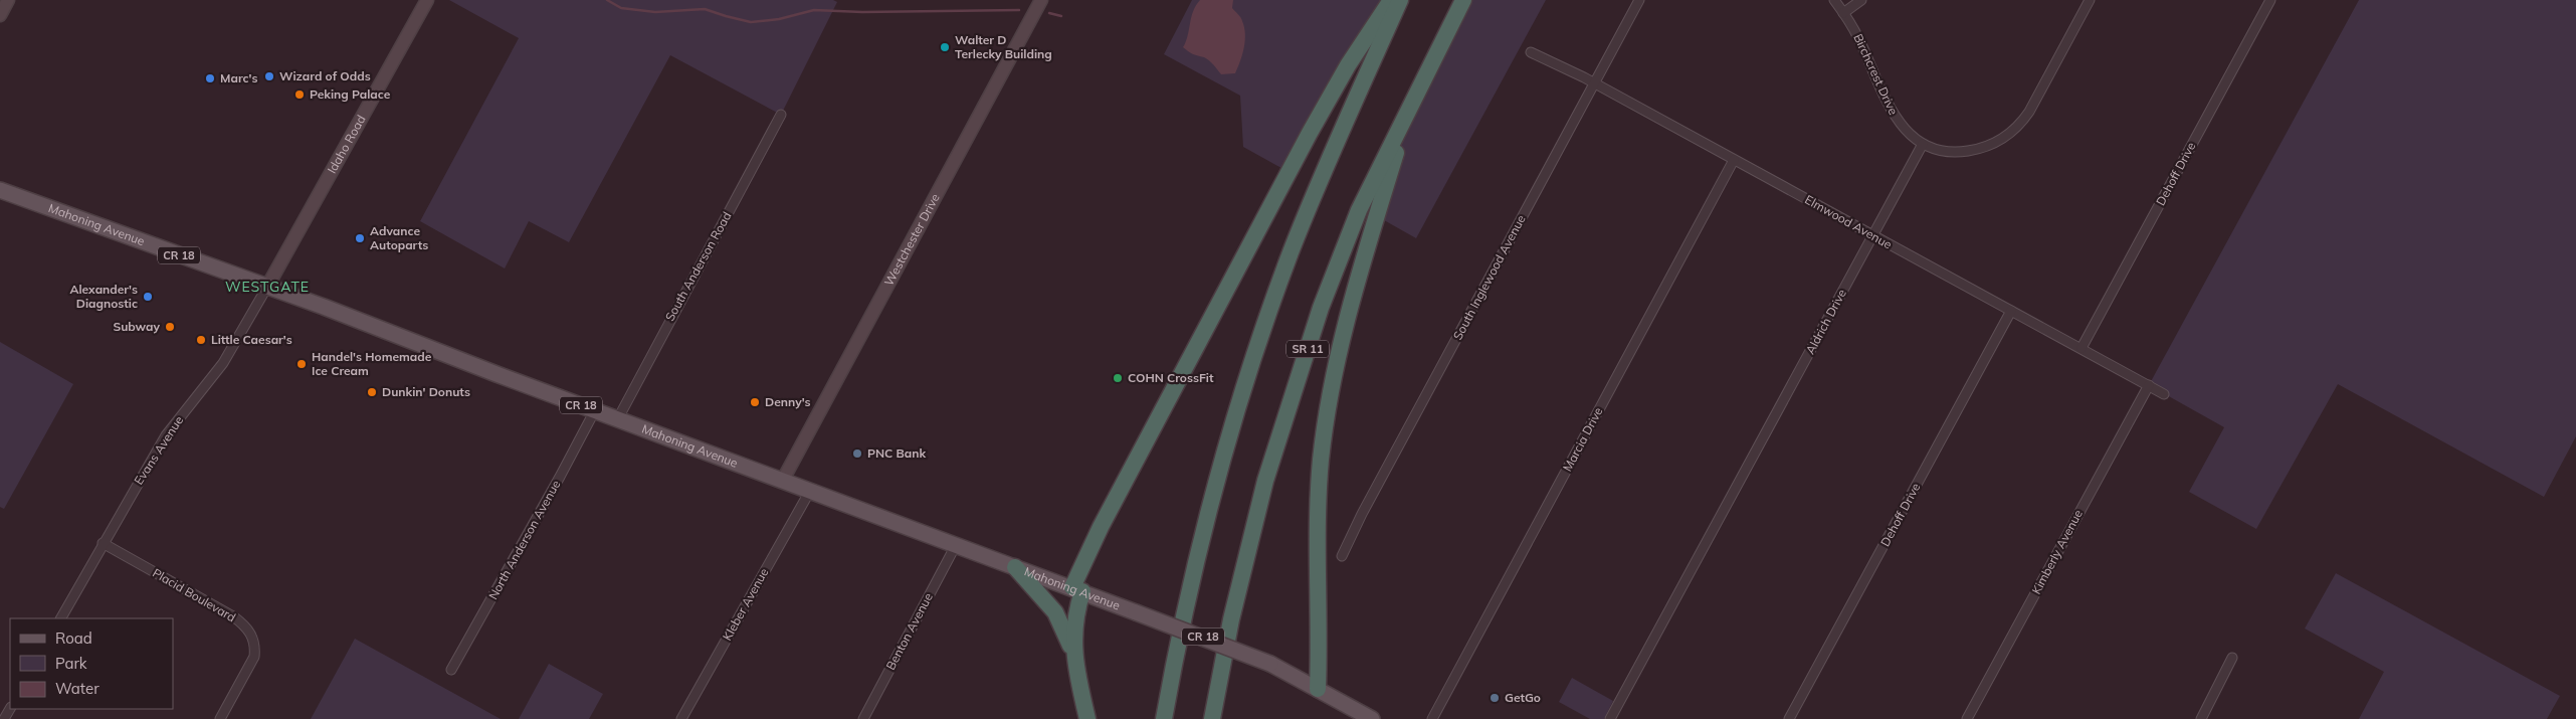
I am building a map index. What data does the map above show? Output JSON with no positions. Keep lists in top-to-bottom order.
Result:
{
  "streets": {
    "highway": ["SR 11"],
    "main road": ["Mahoning Avenue", "CR 18"],
    "street": [
      "Birchcrest Drive",
      "Idaho Road",
      "Dehoff Drive",
      "Elmwood Avenue",
      "Westchester Drive",
      "South Anderson Road",
      "South Inglewood Avenue",
      "Aldrich Drive",
      "Marcia Drive",
      "Evans Avenue",
      "North Anderson Avenue",
      "Kimberly Avenue",
      "Placid Boulevard",
      "Kleber Avenue",
      "Benton Avenue"
    ]
  },
  "crossings": [
    ["Birchcrest Drive", "Aldrich Drive"],
    ["Idaho Road", "Mahoning Avenue"],
    ["Idaho Road", "Evans Avenue"],
    ["Dehoff Drive", "Elmwood Avenue"],
    ["Elmwood Avenue", "South Inglewood Avenue"],
    ["Elmwood Avenue", "Aldrich Drive"],
    ["Elmwood Avenue", "Marcia Drive"],
    ["Elmwood Avenue", "Kimberly Avenue"],
    ["Mahoning Avenue", "Westchester Drive"],
    ["Mahoning Avenue", "South Anderson Road"],
    ["Mahoning Avenue", "Evans Avenue"],
    ["Mahoning Avenue", "North Anderson Avenue"],
    ["Mahoning Avenue", "Kleber Avenue"],
    ["Mahoning Avenue", "Benton Avenue"],
    ["Evans Avenue", "Placid Boulevard"]
  ],
  "districts": ["WESTGATE"],
  "places": [
    "Walter D Terlecky Building",
    "Wizard of Odds",
    "Marc's",
    "Peking Palace",
    "Advance Autoparts",
    "Alexander's Diagnostic",
    "Subway",
    "Little Caesar's",
    "Handel's Homemade Ice Cream",
    "COHN CrossFit",
    "Dunkin' Donuts",
    "Denny's",
    "PNC Bank",
    "GetGo"
  ],
  "legend": ["Road", "Park", "Water"]
}
